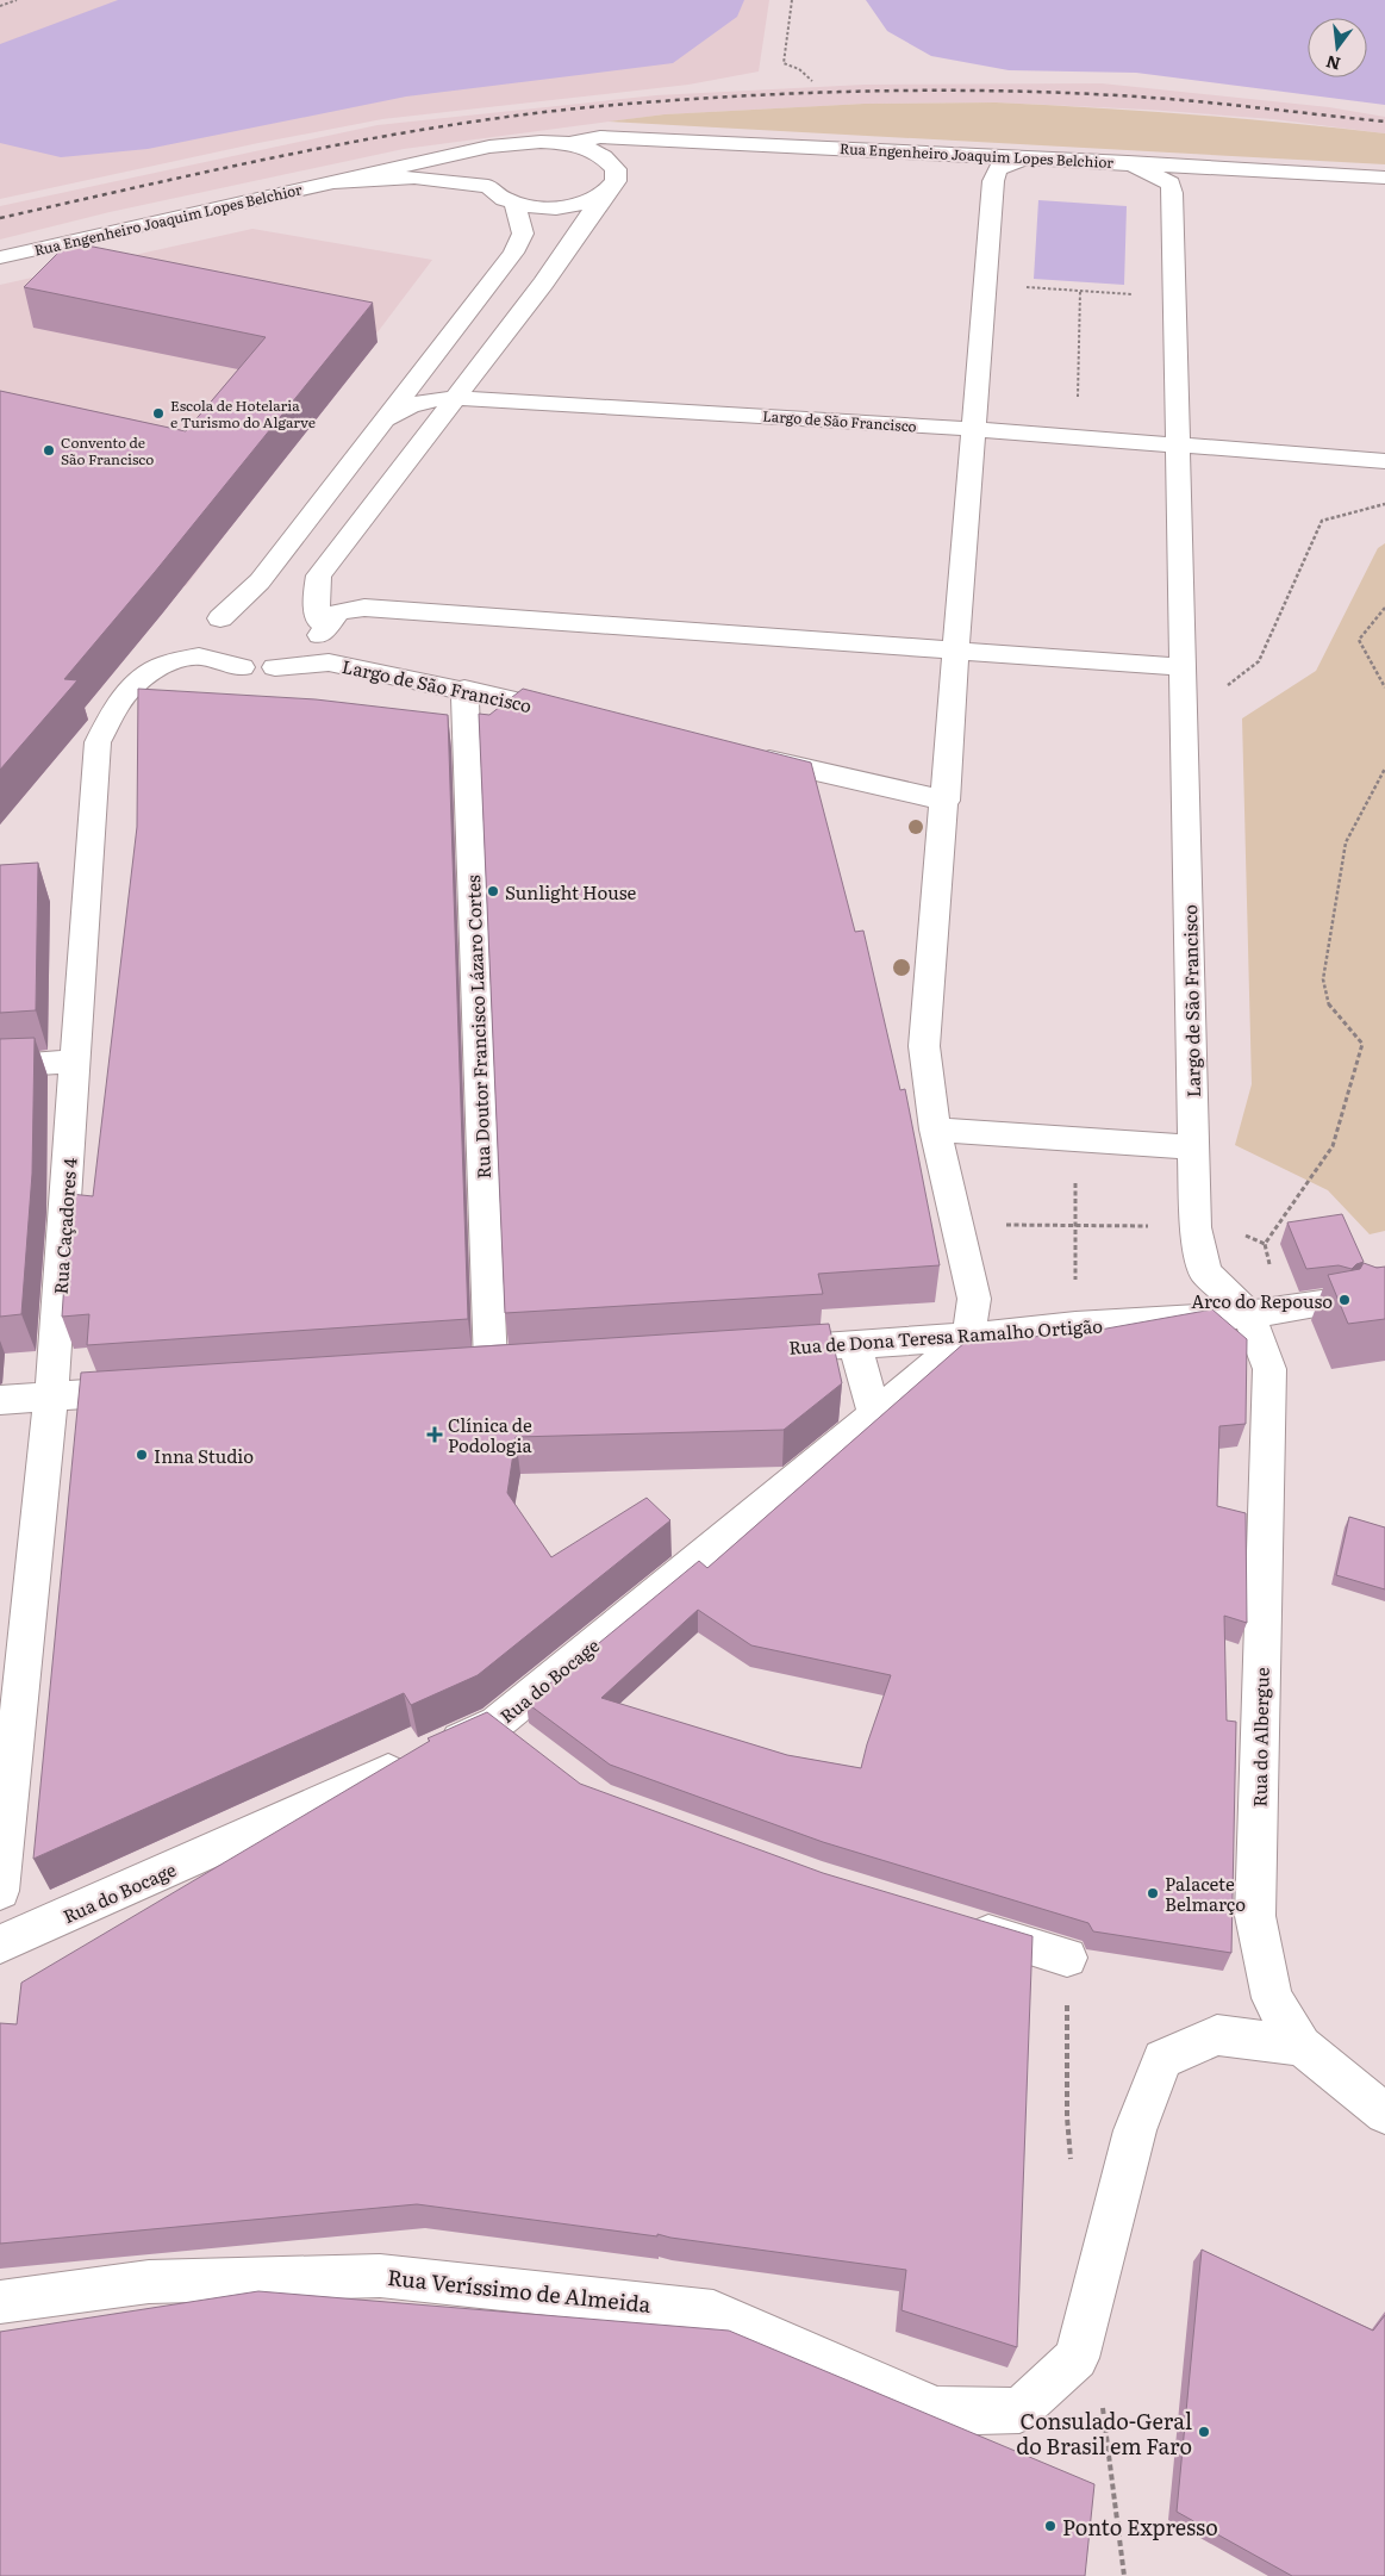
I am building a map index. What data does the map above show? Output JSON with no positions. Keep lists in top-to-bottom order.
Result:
{
  "streets": {
    "street": [
      "Rua Engenheiro Joaquim Lopes Belchior",
      "Largo de São Francisco",
      "Rua Doutor Francisco Lázaro Cortes",
      "Rua Caçadores 4",
      "Rua de Dona Teresa Ramalho Ortigão",
      "Rua do Bocage",
      "Rua do Albergue",
      "Rua Veríssimo de Almeida"
    ]
  },
  "crossings": [
    ["Rua Engenheiro Joaquim Lopes Belchior", "Largo de São Francisco"],
    ["Largo de São Francisco", "Rua Doutor Francisco Lázaro Cortes"],
    ["Largo de São Francisco", "Rua Caçadores 4"],
    ["Largo de São Francisco", "Rua de Dona Teresa Ramalho Ortigão"],
    ["Largo de São Francisco", "Rua do Albergue"],
    ["Rua de Dona Teresa Ramalho Ortigão", "Rua do Bocage"],
    ["Rua de Dona Teresa Ramalho Ortigão", "Rua do Albergue"],
    ["Rua do Albergue", "Rua Veríssimo de Almeida"]
  ],
  "places": {
    "other": [
      "Escola de Hotelaria e Turismo do Algarve",
      "Convento de São Francisco",
      "Sunlight House",
      "Arco do Repouso",
      "Inna Studio",
      "Palacete Belmarço",
      "Consulado-Geral do Brasil em Faro",
      "Ponto Expresso"
    ],
    "health": ["Clínica de Podologia"]
  },
  "north": "bottom"
}
